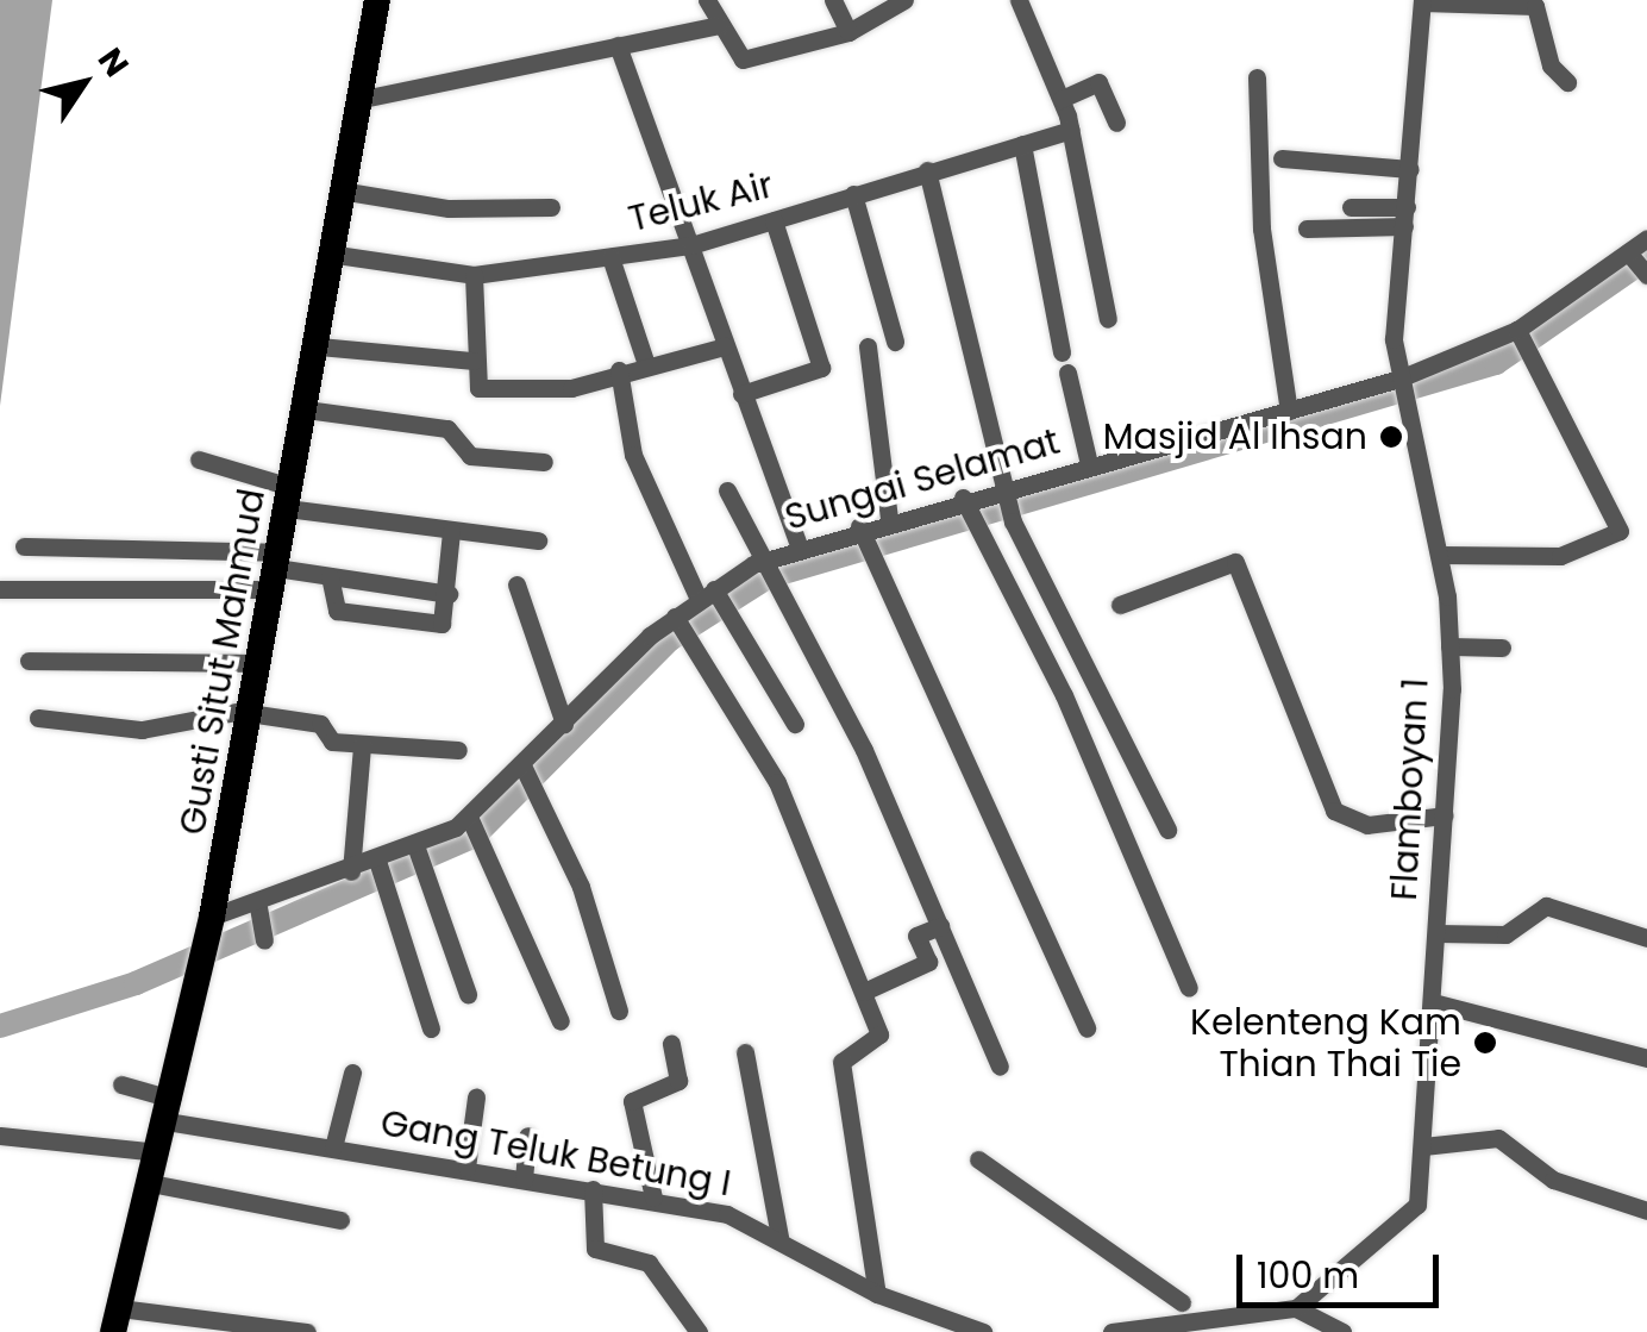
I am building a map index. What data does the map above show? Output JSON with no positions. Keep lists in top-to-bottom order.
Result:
{
  "streets": {
    "highway": ["Gusti Situt Mahmud"],
    "street": [
      "Teluk Air",
      "Sungai Selamat",
      "Flamboyan 1",
      "Gang Teluk Betung I"
    ]
  },
  "crossings": [
    ["Teluk Air", "Gusti Situt Mahmud"],
    ["Sungai Selamat", "Gusti Situt Mahmud"],
    ["Sungai Selamat", "Flamboyan 1"],
    ["Gusti Situt Mahmud", "Gang Teluk Betung I"]
  ],
  "places": ["Masjid Al Ihsan", "Kelenteng Kam Thian Thai Tie"],
  "scale_bar": "100 m",
  "north": "top right"
}
